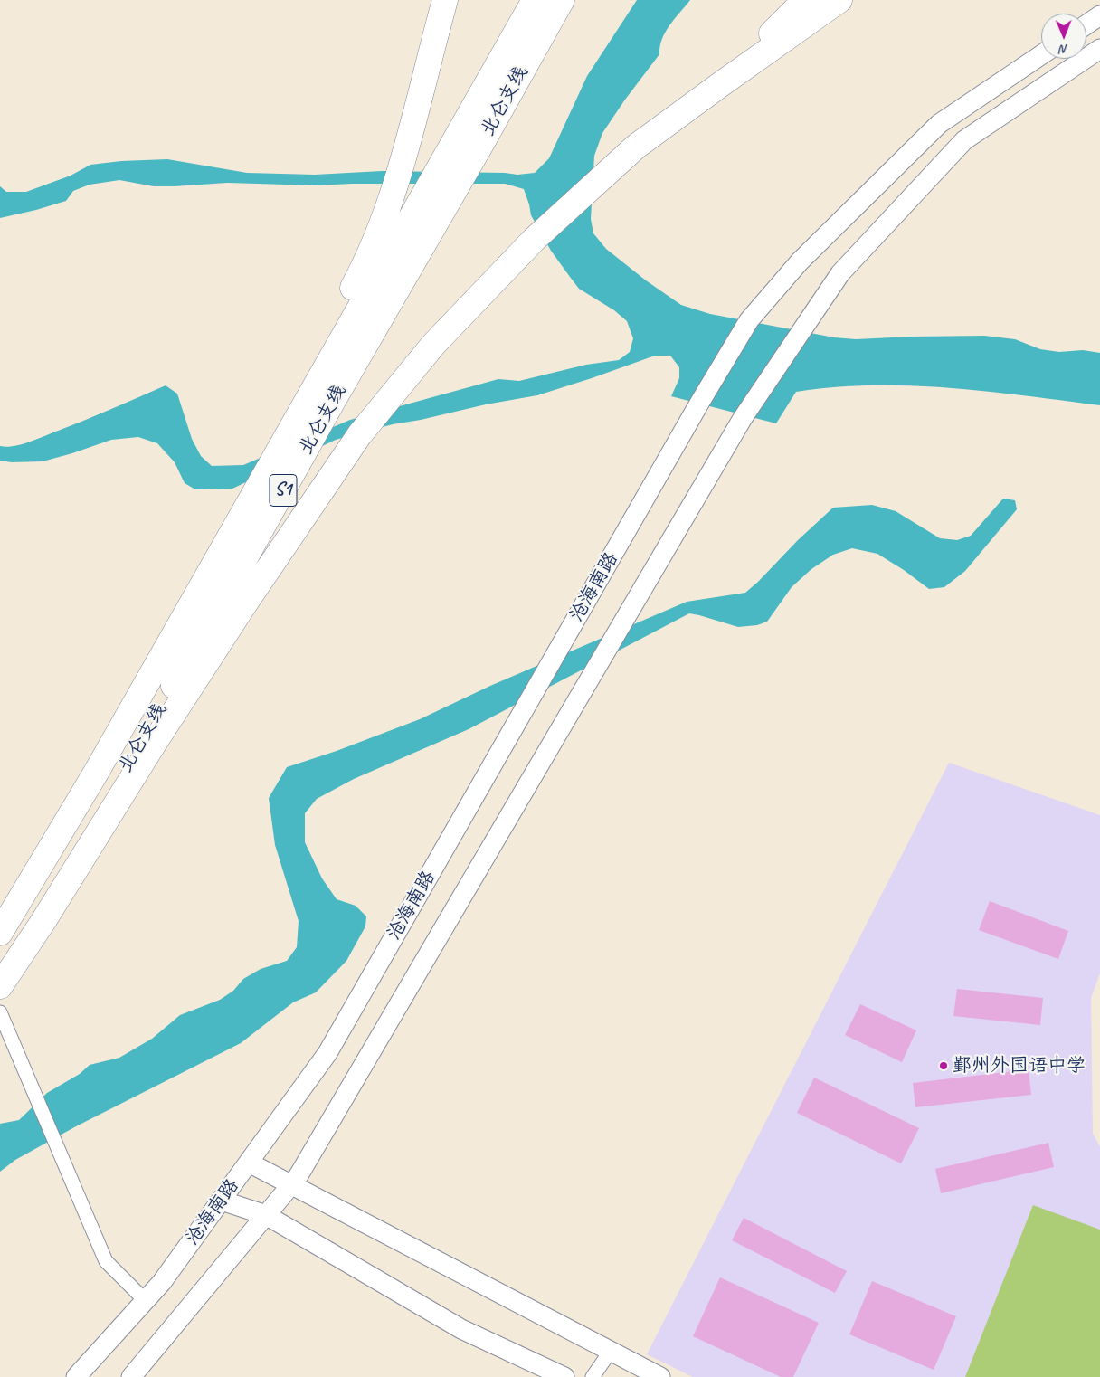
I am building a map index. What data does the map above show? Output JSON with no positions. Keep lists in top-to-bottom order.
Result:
{
  "streets": {
    "highway": ["北仑支线", "S1"],
    "main road": ["沧海南路"]
  },
  "places": ["鄞州外国语中学"],
  "north": "bottom"
}
